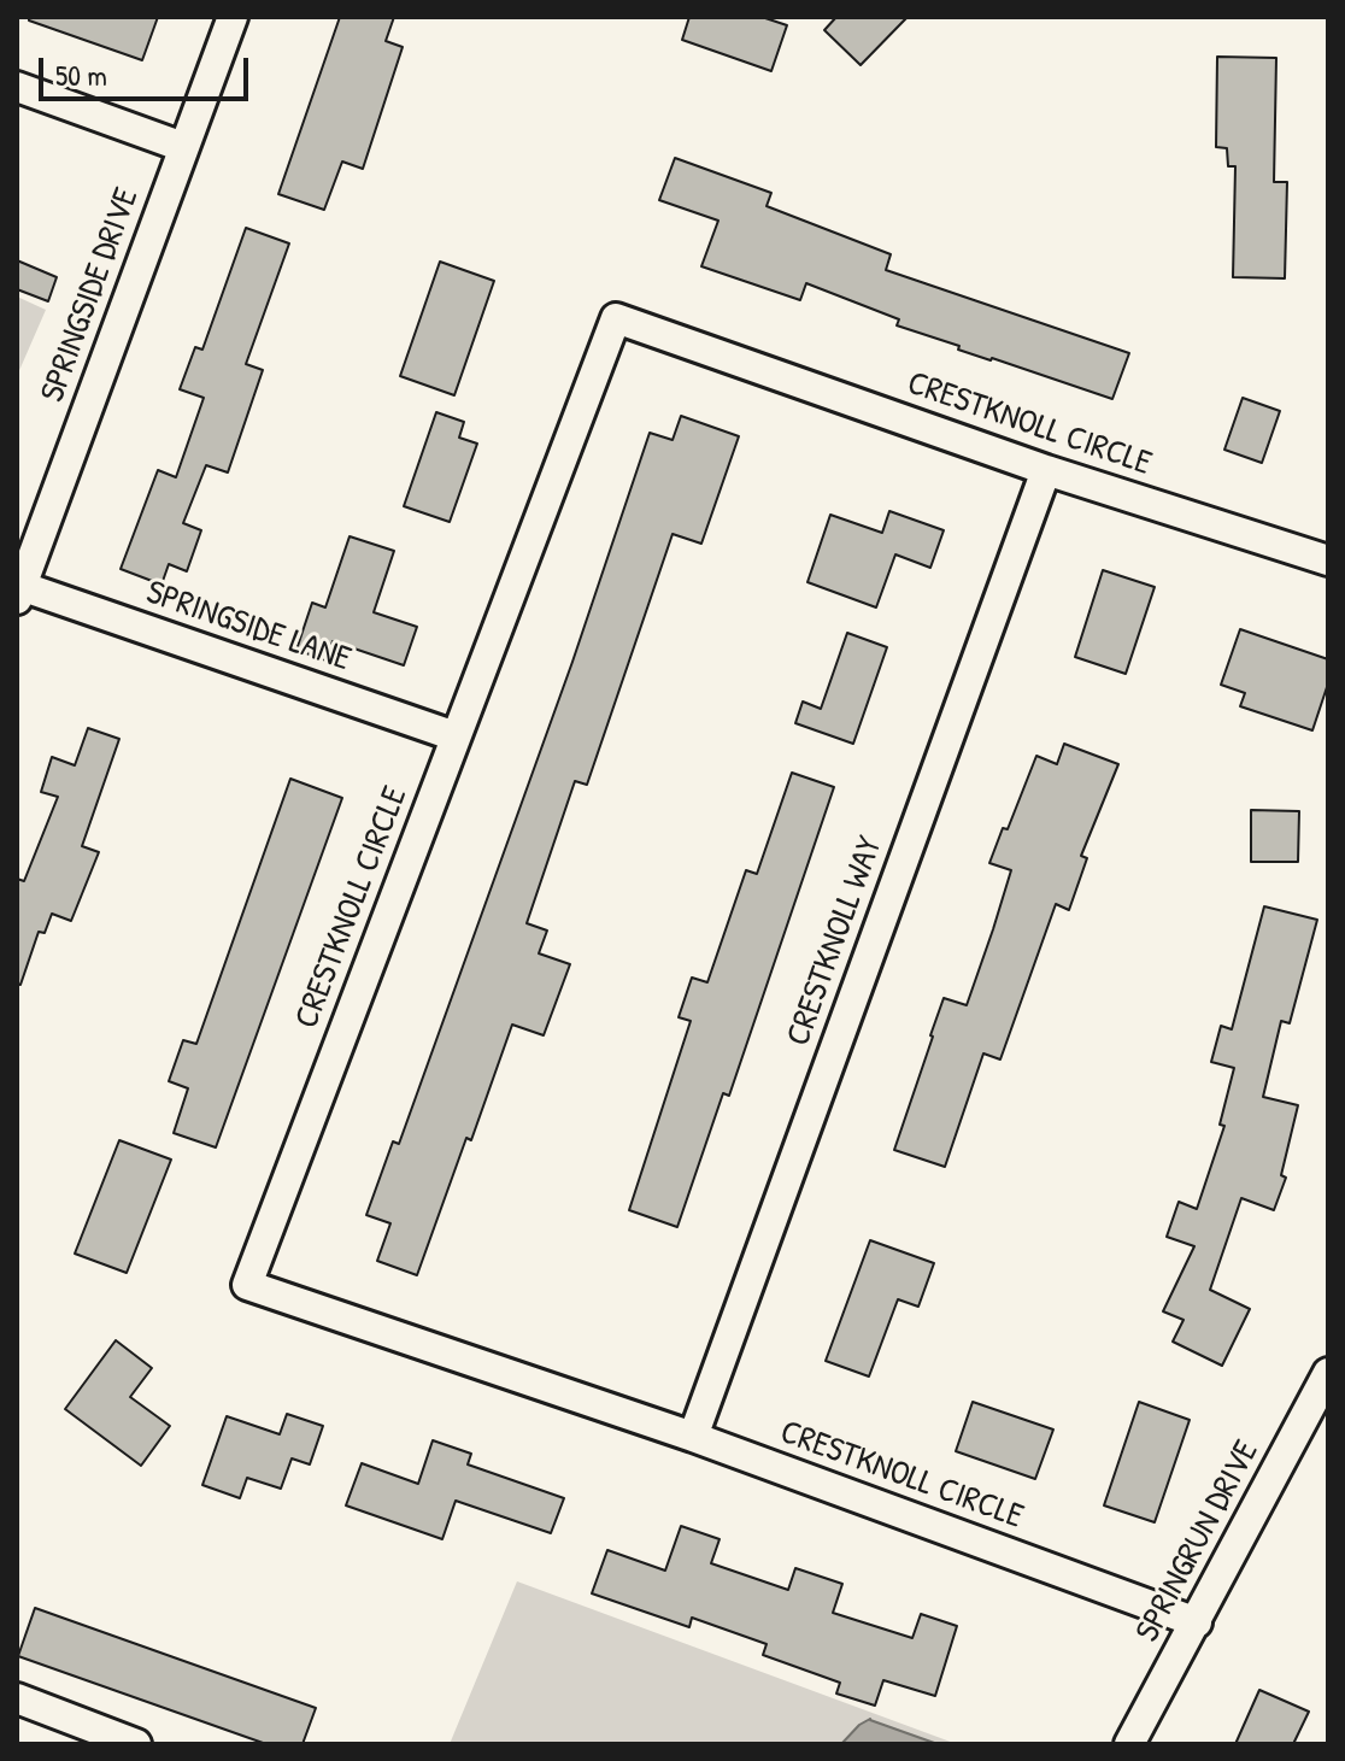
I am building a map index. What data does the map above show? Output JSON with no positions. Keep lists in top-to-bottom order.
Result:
{
  "streets": {
    "street": [
      "SPRINGSIDE DRIVE",
      "CRESTKNOLL CIRCLE",
      "SPRINGSIDE LANE",
      "CRESTKNOLL WAY",
      "SPRINGRUN DRIVE"
    ]
  },
  "crossings": [
    ["SPRINGSIDE DRIVE", "SPRINGSIDE LANE"],
    ["CRESTKNOLL CIRCLE", "SPRINGSIDE LANE"],
    ["CRESTKNOLL CIRCLE", "CRESTKNOLL WAY"],
    ["CRESTKNOLL CIRCLE", "SPRINGRUN DRIVE"]
  ],
  "scale_bar": "50 m"
}
